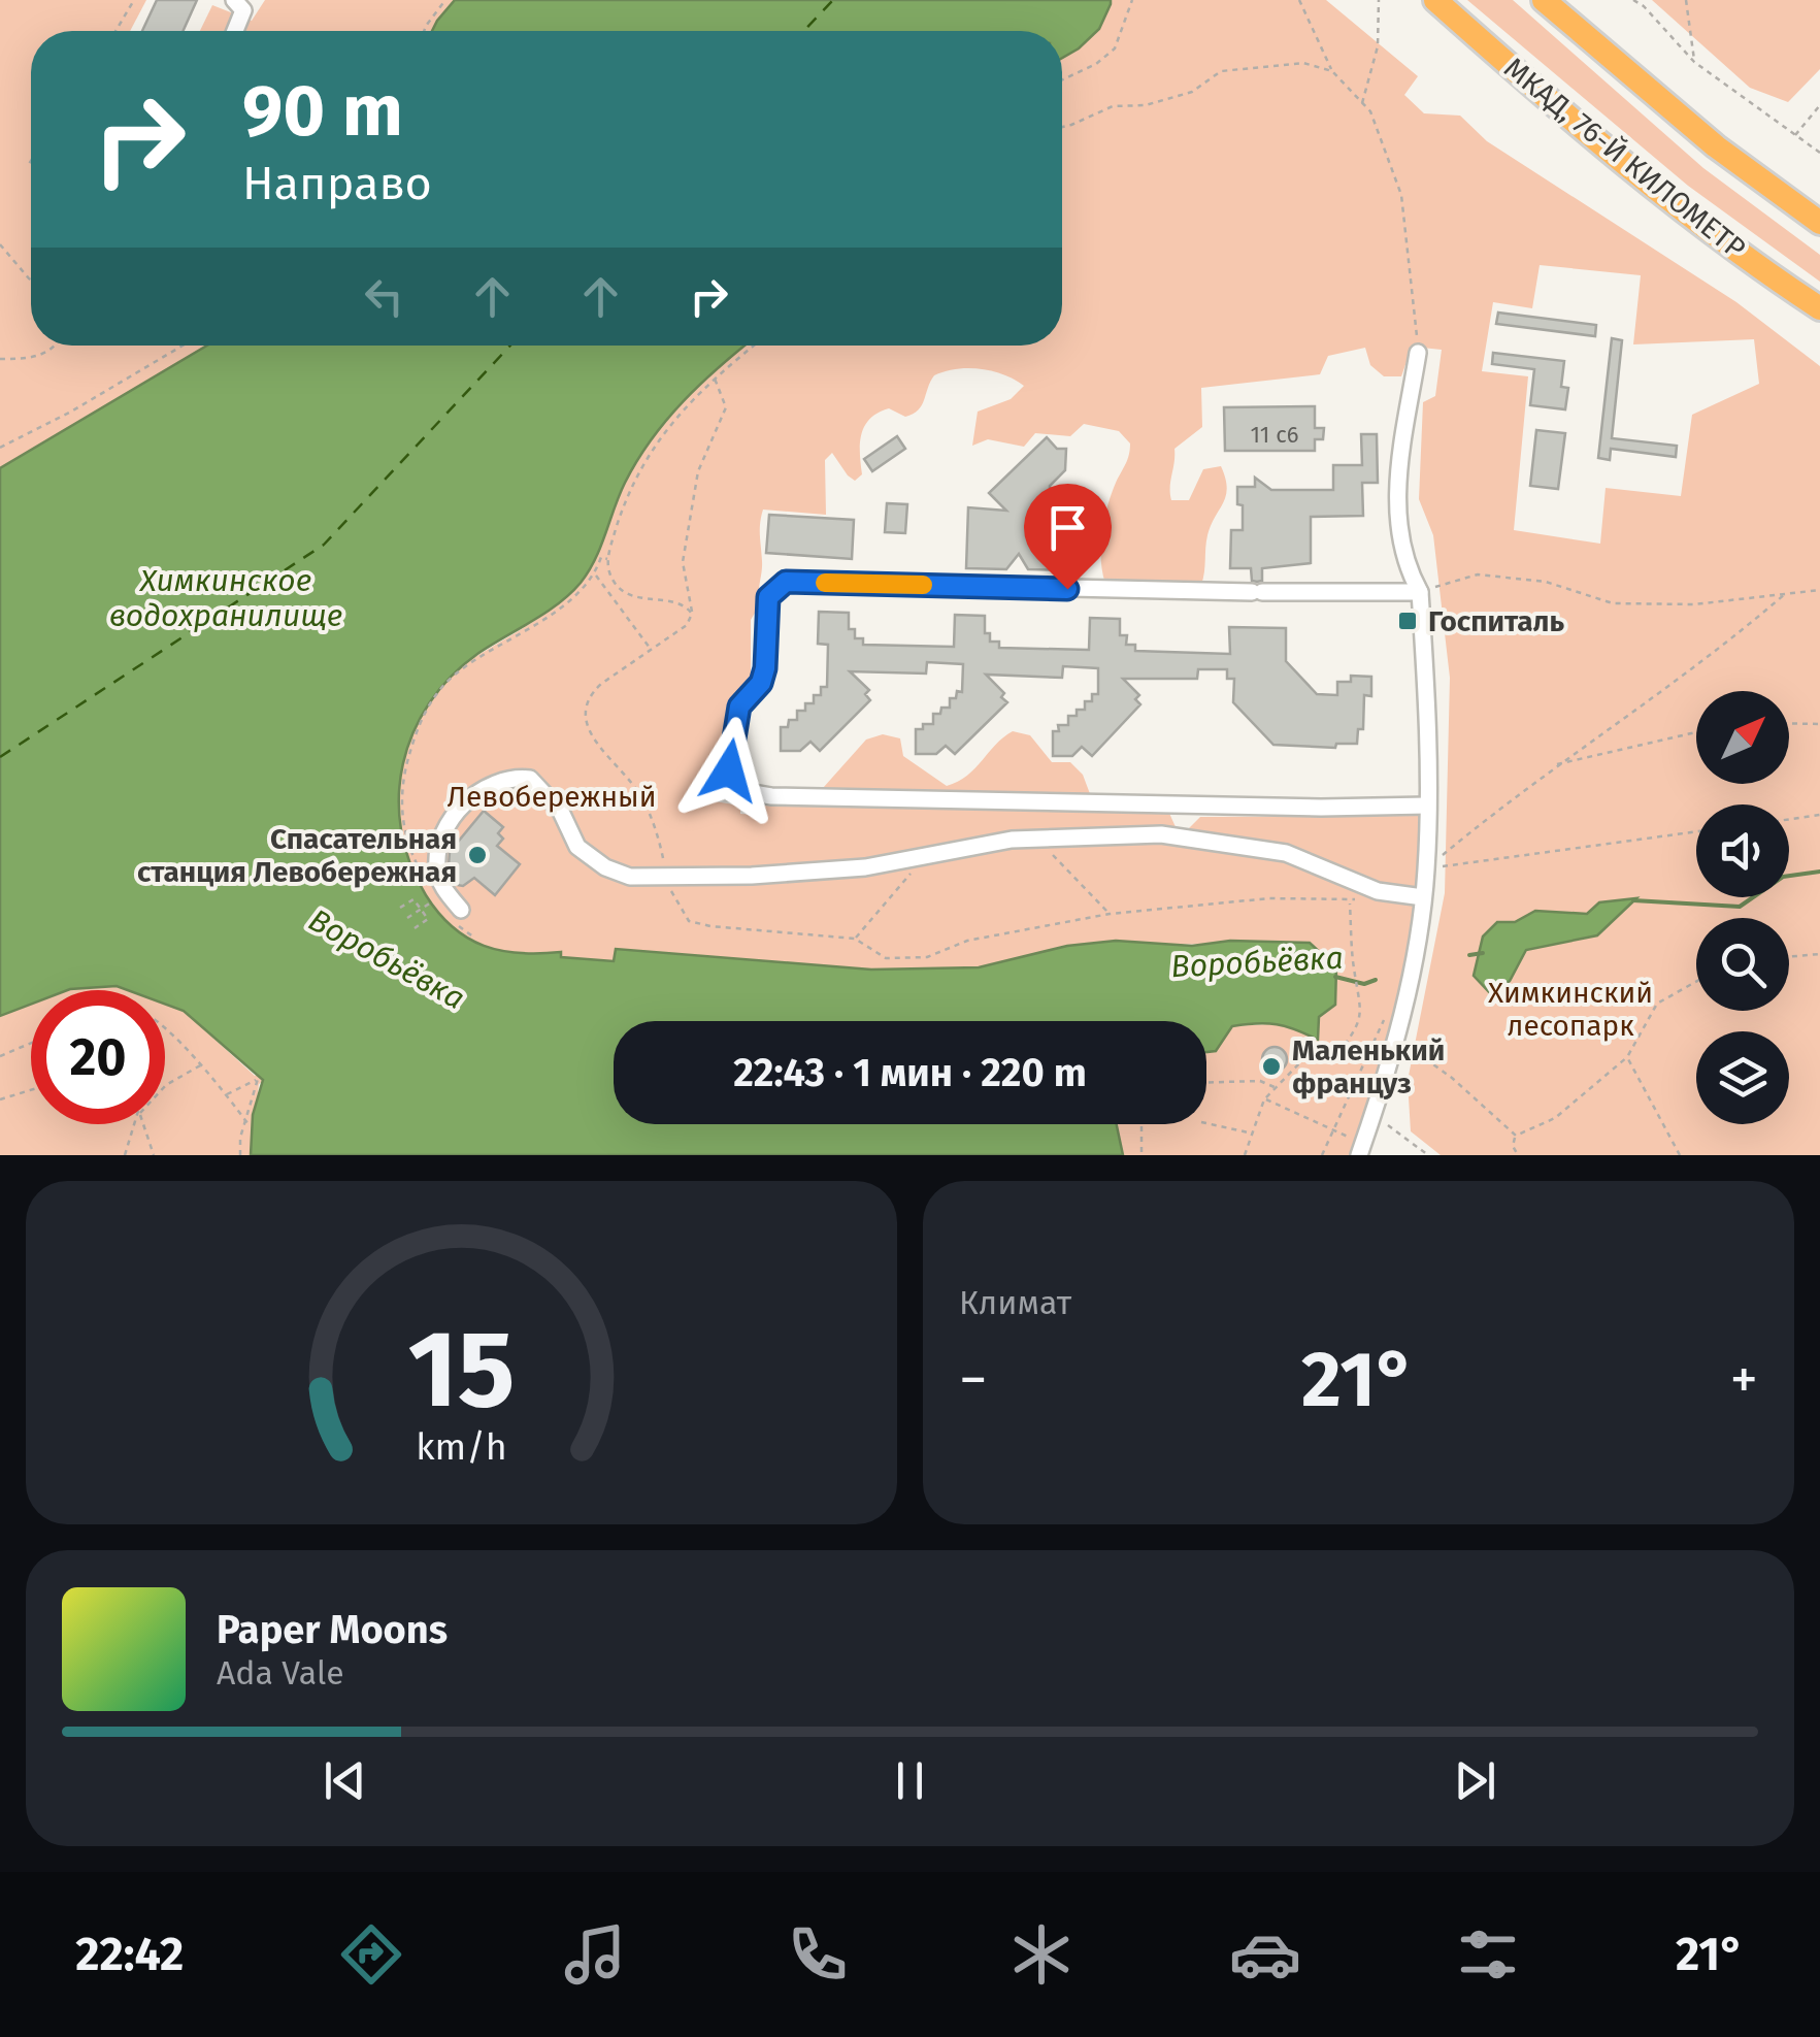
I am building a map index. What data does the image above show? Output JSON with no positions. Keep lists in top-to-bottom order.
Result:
{
  "streets": {
    "highway": ["МКАД, 76-Й КИЛОМЕТР"]
  },
  "water": ["Химкинское водохранилище", "Воробьёвка"],
  "parks": ["Левобережный", "Химкинский лесопарк"],
  "places": {
    "transit": ["Госпиталь"],
    "other": ["Спасательная станция Левобережная", "Маленький француз"]
  },
  "house_numbers": ["11 с6"],
  "north": "top right",
  "page": {
    "turn": ["90 m", "Направо"],
    "limit": "20",
    "trip": "22:43 · 1 мин · 220 m",
    "tile": "Климат",
    "heat": ["−", "21°", "+"],
    "song": ["Paper Moons", "Ada Vale"],
    "tabs": ["22:42", "21°"],
    "gauge": ["15", "km/h"]
  }
}
